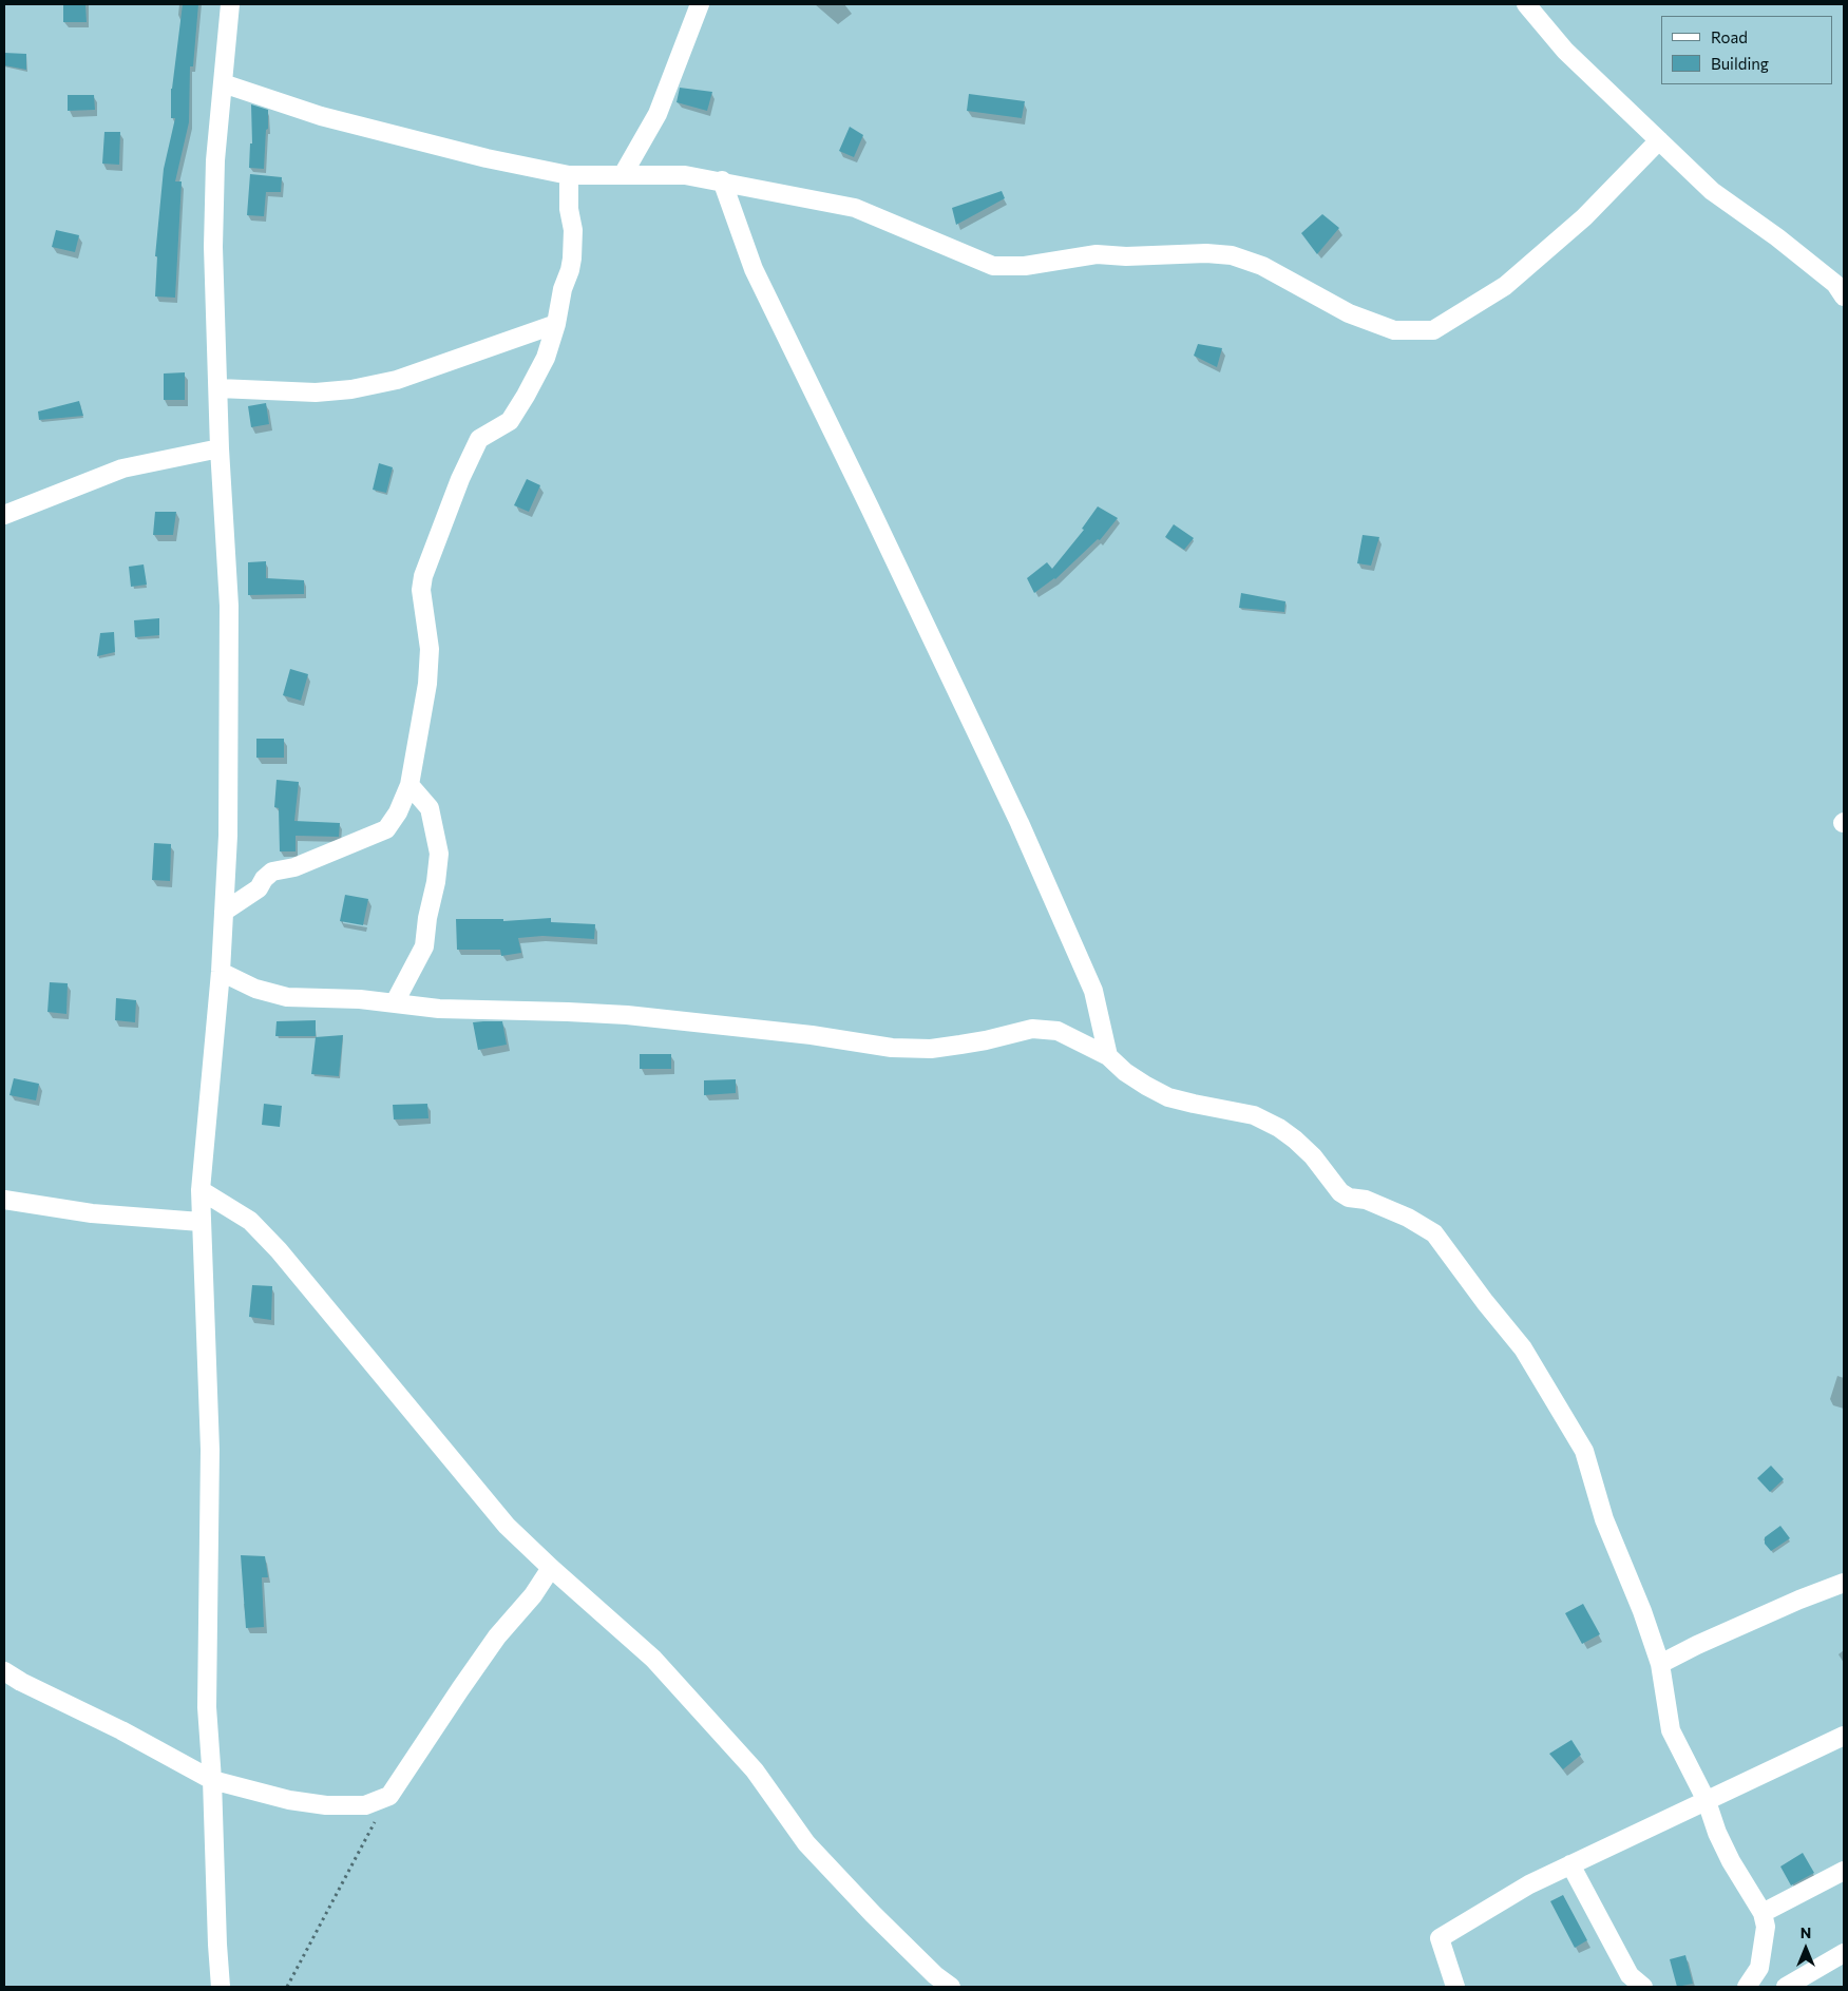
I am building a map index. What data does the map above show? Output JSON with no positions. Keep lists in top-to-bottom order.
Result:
{
  "legend": ["Road", "Building"],
  "north": "top"
}
